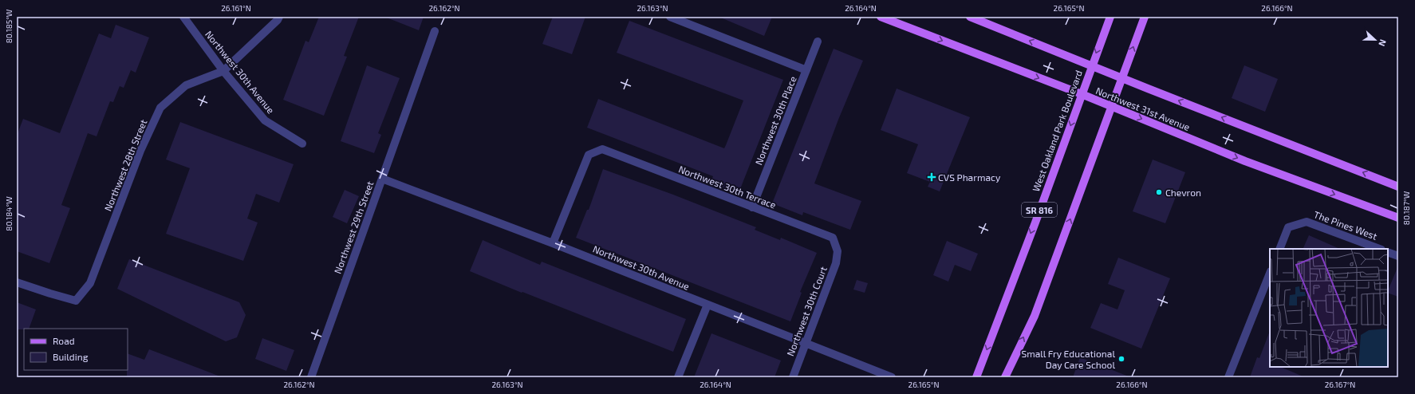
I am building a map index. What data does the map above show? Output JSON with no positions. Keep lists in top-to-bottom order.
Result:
{
  "streets": {
    "main road": ["Northwest 31st Avenue", "West Oakland Park Boulevard", "SR 816"],
    "street": [
      "Northwest 30th Avenue",
      "Northwest 30th Place",
      "Northwest 28th Street",
      "Northwest 30th Terrace",
      "The Pines West",
      "Northwest 29th Street",
      "Northwest 30th Court"
    ]
  },
  "crossings": [
    ["Northwest 30th Avenue", "Northwest 28th Street"],
    ["Northwest 30th Avenue", "Northwest 30th Terrace"],
    ["Northwest 30th Avenue", "Northwest 29th Street"],
    ["Northwest 30th Avenue", "Northwest 30th Court"],
    ["Northwest 31st Avenue", "West Oakland Park Boulevard"],
    ["Northwest 31st Avenue", "SR 816"],
    ["Northwest 30th Place", "Northwest 30th Terrace"],
    ["Northwest 30th Terrace", "Northwest 30th Court"]
  ],
  "places": {
    "health": ["CVS Pharmacy"],
    "other": ["Chevron", "Small Fry Educational Day Care School"]
  },
  "legend": ["Road", "Building"],
  "north": "right",
  "coordinates": [
    "26.161°N",
    "26.162°N",
    "26.163°N",
    "26.164°N",
    "26.165°N",
    "26.166°N",
    "80.185°W",
    "80.187°W",
    "80.184°W",
    "26.167°N"
  ]
}
